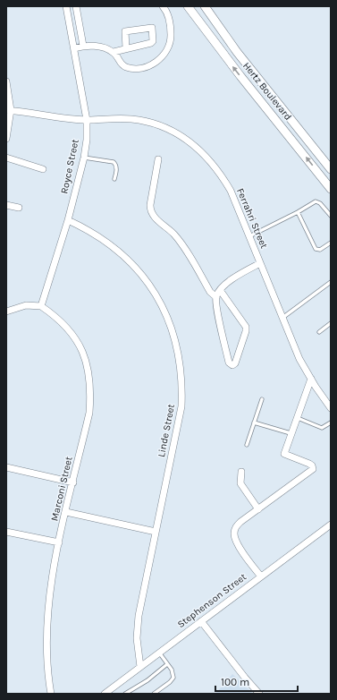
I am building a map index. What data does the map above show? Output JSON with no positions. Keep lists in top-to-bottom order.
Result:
{
  "streets": {
    "street": [
      "Hertz Boulevard",
      "Royce Street",
      "Ferrahri Street",
      "Linde Street",
      "Marconi Street",
      "Stephenson Street"
    ]
  },
  "crossings": [
    ["Royce Street", "Ferrahri Street"],
    ["Royce Street", "Linde Street"],
    ["Royce Street", "Marconi Street"],
    ["Linde Street", "Stephenson Street"]
  ],
  "scale_bar": "100 m"
}
